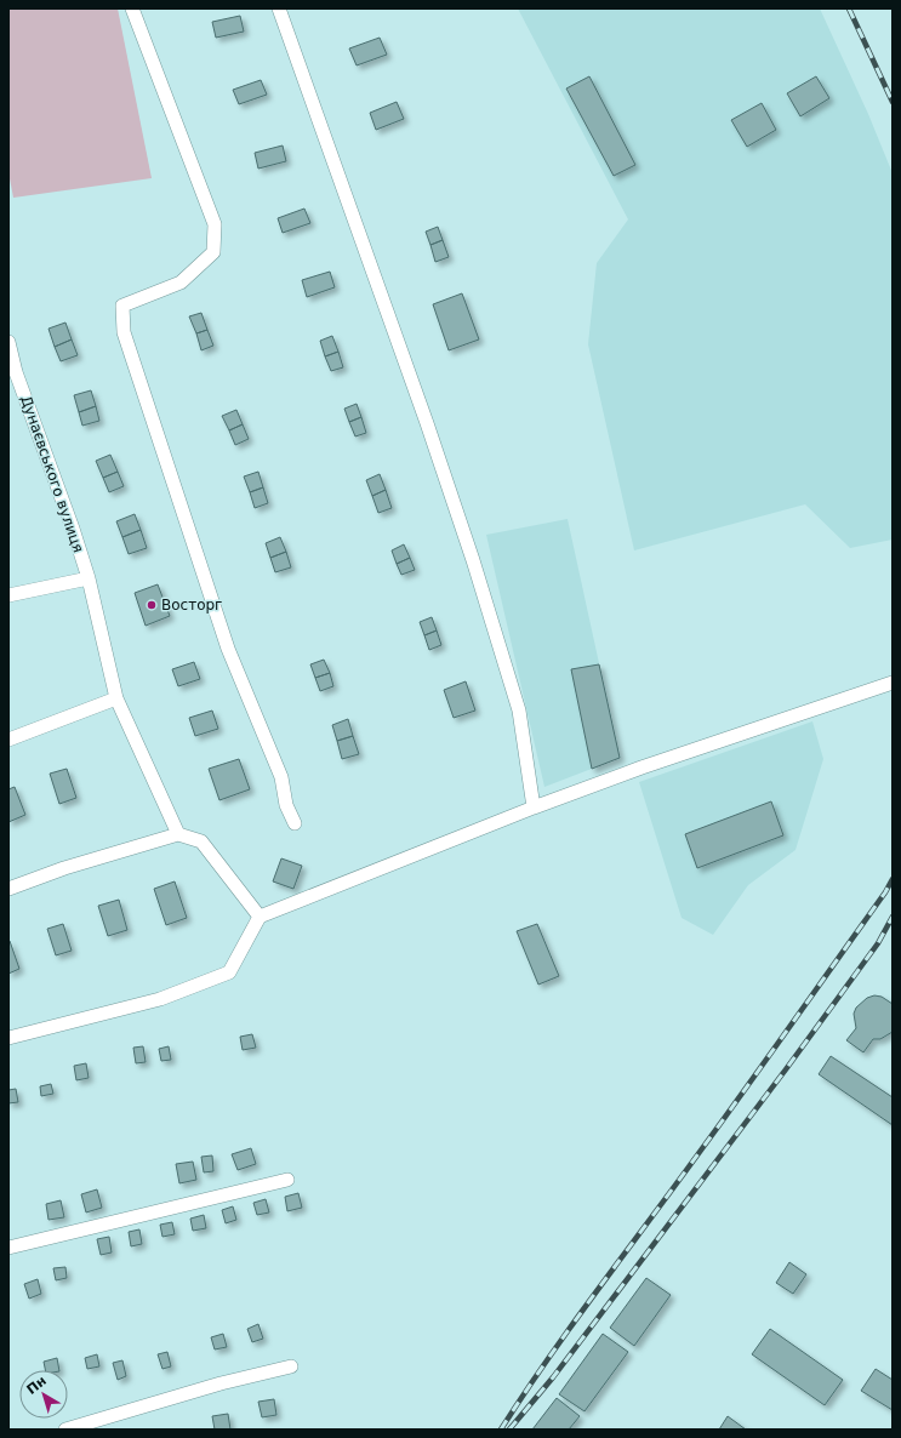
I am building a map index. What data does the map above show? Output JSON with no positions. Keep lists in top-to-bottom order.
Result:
{
  "streets": {
    "street": ["Дунаєвського вулиця"]
  },
  "places": ["Восторг"],
  "north": "top left"
}
